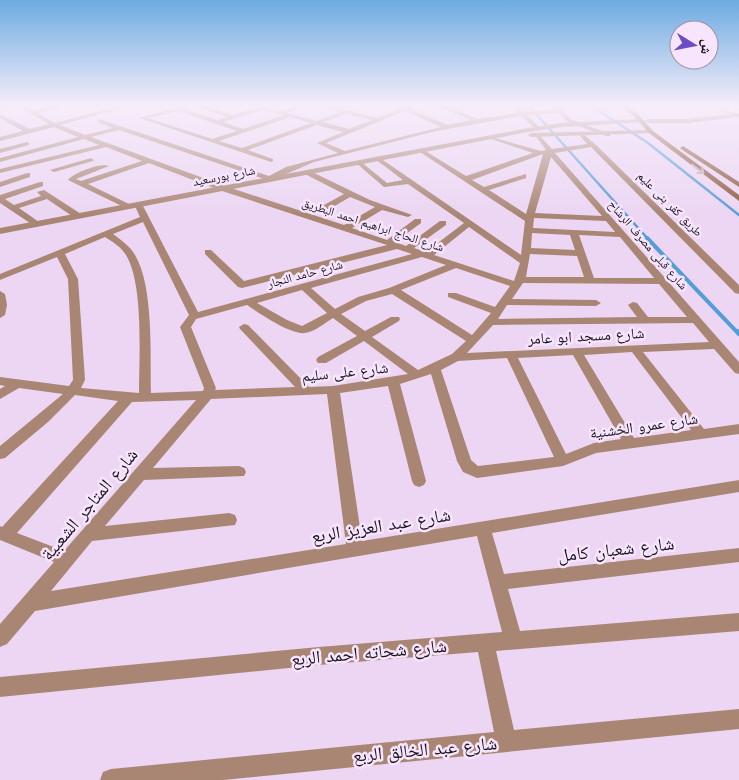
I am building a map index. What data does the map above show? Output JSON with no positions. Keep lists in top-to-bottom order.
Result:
{
  "streets": {
    "street": [
      "شارع بورسعيد",
      "طريق كفر بنى عليم",
      "شارع الحاج ابراهيم احمد البطريق",
      "شارع قبلى مصرف الرشاح",
      "شارع حامد النجار",
      "شارع مسجد ابو عامر",
      "شارع على سليم",
      "شارع عمرو الخشنية",
      "شارع المتاجر الشعبية",
      "شارع عبد العزيز الربع",
      "شارع شعبان كامل",
      "شارع شحاته احمد الربع",
      "شارع عبد الخالق الربع"
    ]
  },
  "crossings": [
    ["شارع بورسعيد", "شارع الحاج ابراهيم احمد البطريق"],
    ["شارع الحاج ابراهيم احمد البطريق", "شارع قبلى مصرف الرشاح"],
    ["شارع الحاج ابراهيم احمد البطريق", "شارع حامد النجار"],
    ["شارع الحاج ابراهيم احمد البطريق", "شارع على سليم"],
    ["شارع قبلى مصرف الرشاح", "شارع مسجد ابو عامر"],
    ["شارع قبلى مصرف الرشاح", "شارع على سليم"],
    ["شارع مسجد ابو عامر", "شارع على سليم"],
    ["شارع على سليم", "شارع عمرو الخشنية"],
    ["شارع على سليم", "شارع المتاجر الشعبية"],
    ["شارع المتاجر الشعبية", "شارع عبد العزيز الربع"]
  ],
  "north": "right"
}
